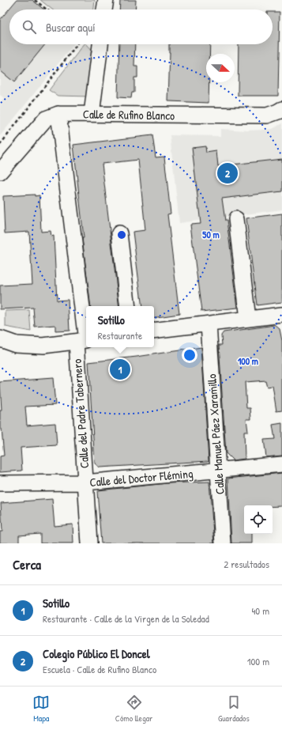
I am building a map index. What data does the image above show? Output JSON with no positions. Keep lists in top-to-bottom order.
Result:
{
  "streets": {
    "street": [
      "Calle de Rufino Blanco",
      "Calle del Padre Tabernero",
      "Calle Manuel Páez Xaramillo",
      "Calle del Doctor Fléming"
    ]
  },
  "crossings": [
    ["Calle de Rufino Blanco", "Calle del Padre Tabernero"],
    ["Calle del Padre Tabernero", "Calle del Doctor Fléming"],
    ["Calle Manuel Páez Xaramillo", "Calle del Doctor Fléming"]
  ],
  "north": "right",
  "page": {
    "search": "Buscar aquí",
    "pins": ["2", "1"],
    "popup": ["Sotillo", "Restaurante"],
    "heading": ["Cerca", "2 resultados"],
    "list": [
      {
        "mark": "1",
        "name": "Sotillo",
        "note": "Restaurante · Calle de la Virgen de la Soledad",
        "value": "40 m"
      },
      {
        "mark": "2",
        "name": "Colegio Público El Doncel",
        "note": "Escuela · Calle de Rufino Blanco",
        "value": "100 m"
      }
    ],
    "nav": ["Mapa", "Cómo llegar", "Guardados"]
  },
  "rings": ["50 m", "100 m"]
}
